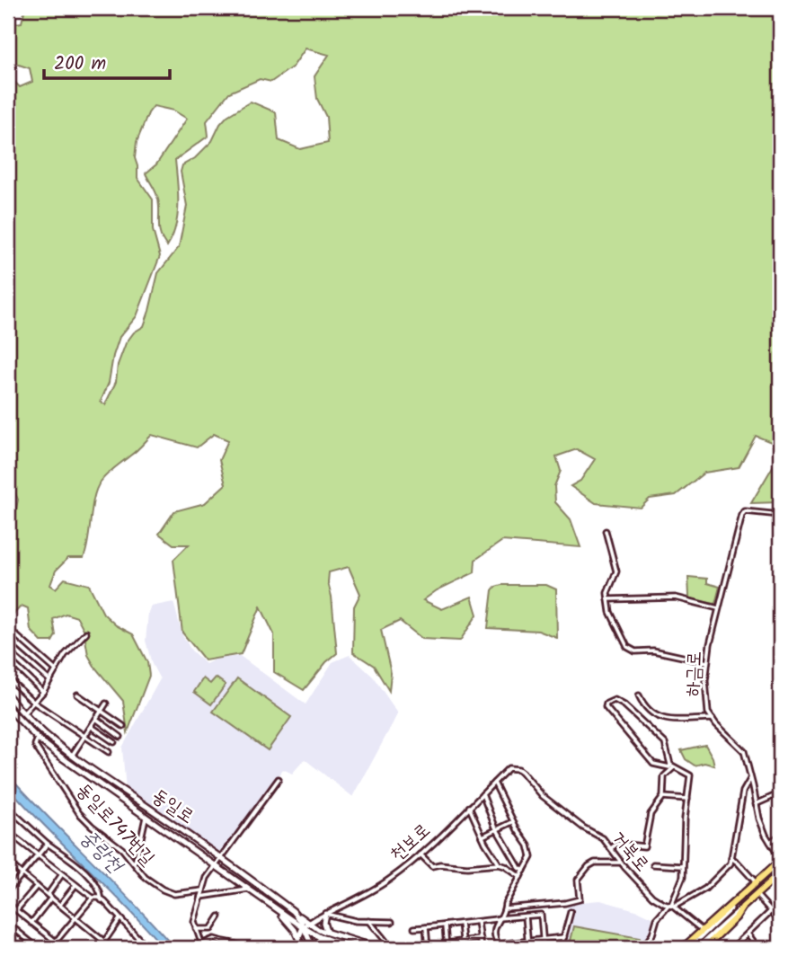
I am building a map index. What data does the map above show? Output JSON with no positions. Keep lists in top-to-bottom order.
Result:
{
  "streets": {
    "street": [
      "하금로",
      "동일로",
      "동일로747번길",
      "천보로",
      "거북로"
    ]
  },
  "crossings": [
    ["동일로", "동일로747번길"],
    ["천보로", "거북로"]
  ],
  "water": ["중랑천"],
  "scale_bar": "200 m"
}
